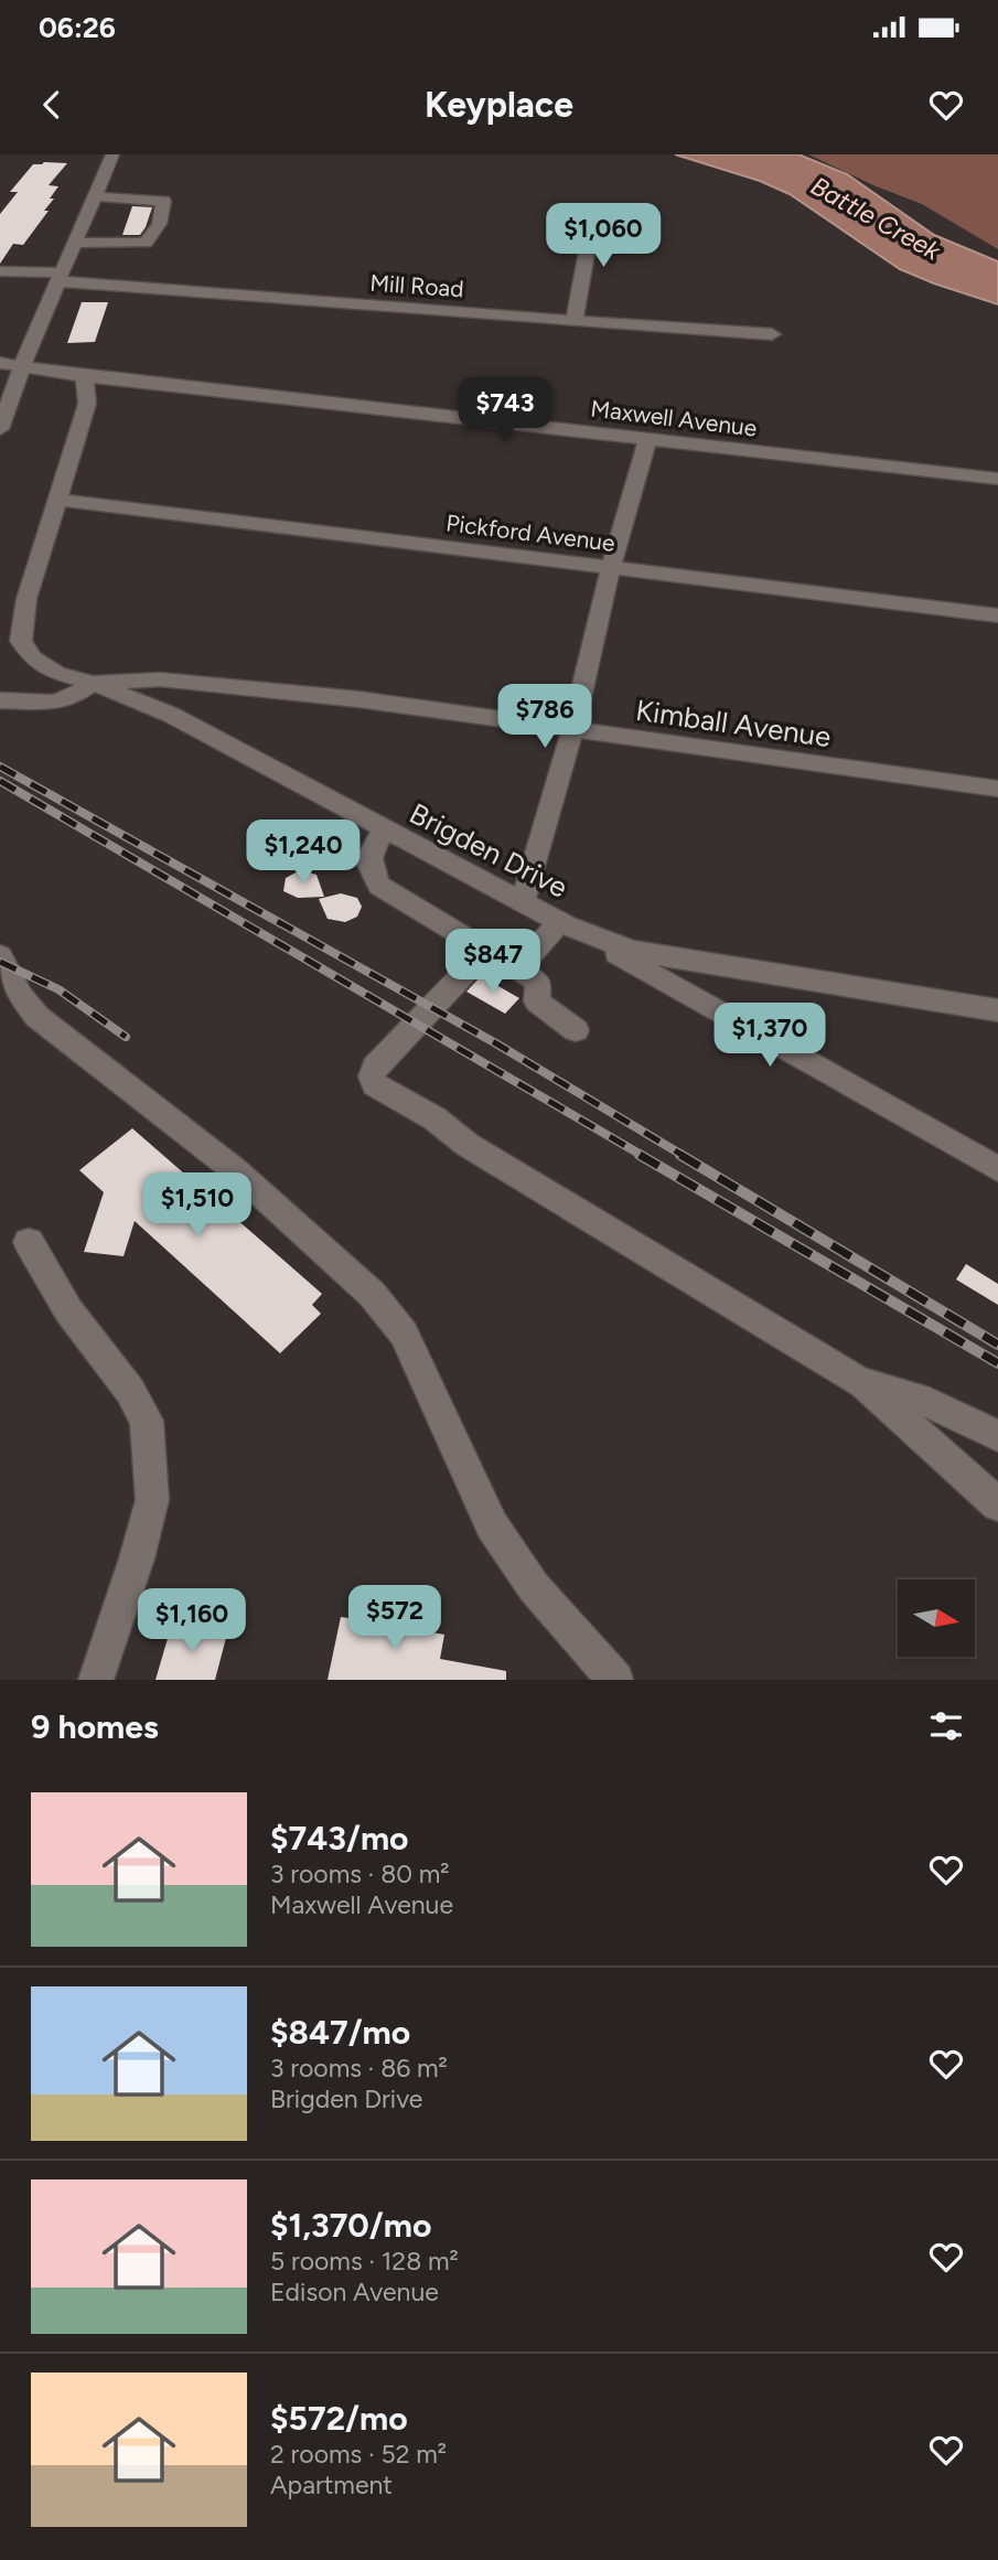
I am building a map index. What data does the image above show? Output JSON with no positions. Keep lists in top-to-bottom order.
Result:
{
  "streets": {
    "street": [
      "Mill Road",
      "Maxwell Avenue",
      "Pickford Avenue",
      "Kimball Avenue",
      "Brigden Drive"
    ]
  },
  "crossings": [
    ["Maxwell Avenue", "Brigden Drive"],
    ["Pickford Avenue", "Brigden Drive"],
    ["Kimball Avenue", "Brigden Drive"]
  ],
  "water": ["Battle Creek"],
  "north": "right",
  "page": {
    "status": "06:26",
    "header": "Keyplace",
    "price": [
      "$1,060",
      "$743",
      "$786",
      "$1,240",
      "$847",
      "$1,370",
      "$1,510",
      "$572",
      "$1,160"
    ],
    "heading": "9 homes",
    "list": [
      {
        "name": "$743/mo",
        "note": "3 rooms · 80 m² · Maxwell Avenue"
      },
      {
        "name": "$847/mo",
        "note": "3 rooms · 86 m² · Brigden Drive"
      },
      {
        "name": "$1,370/mo",
        "note": "5 rooms · 128 m² · Edison Avenue"
      },
      {
        "name": "$572/mo",
        "note": "2 rooms · 52 m² · Apartment"
      }
    ]
  }
}
